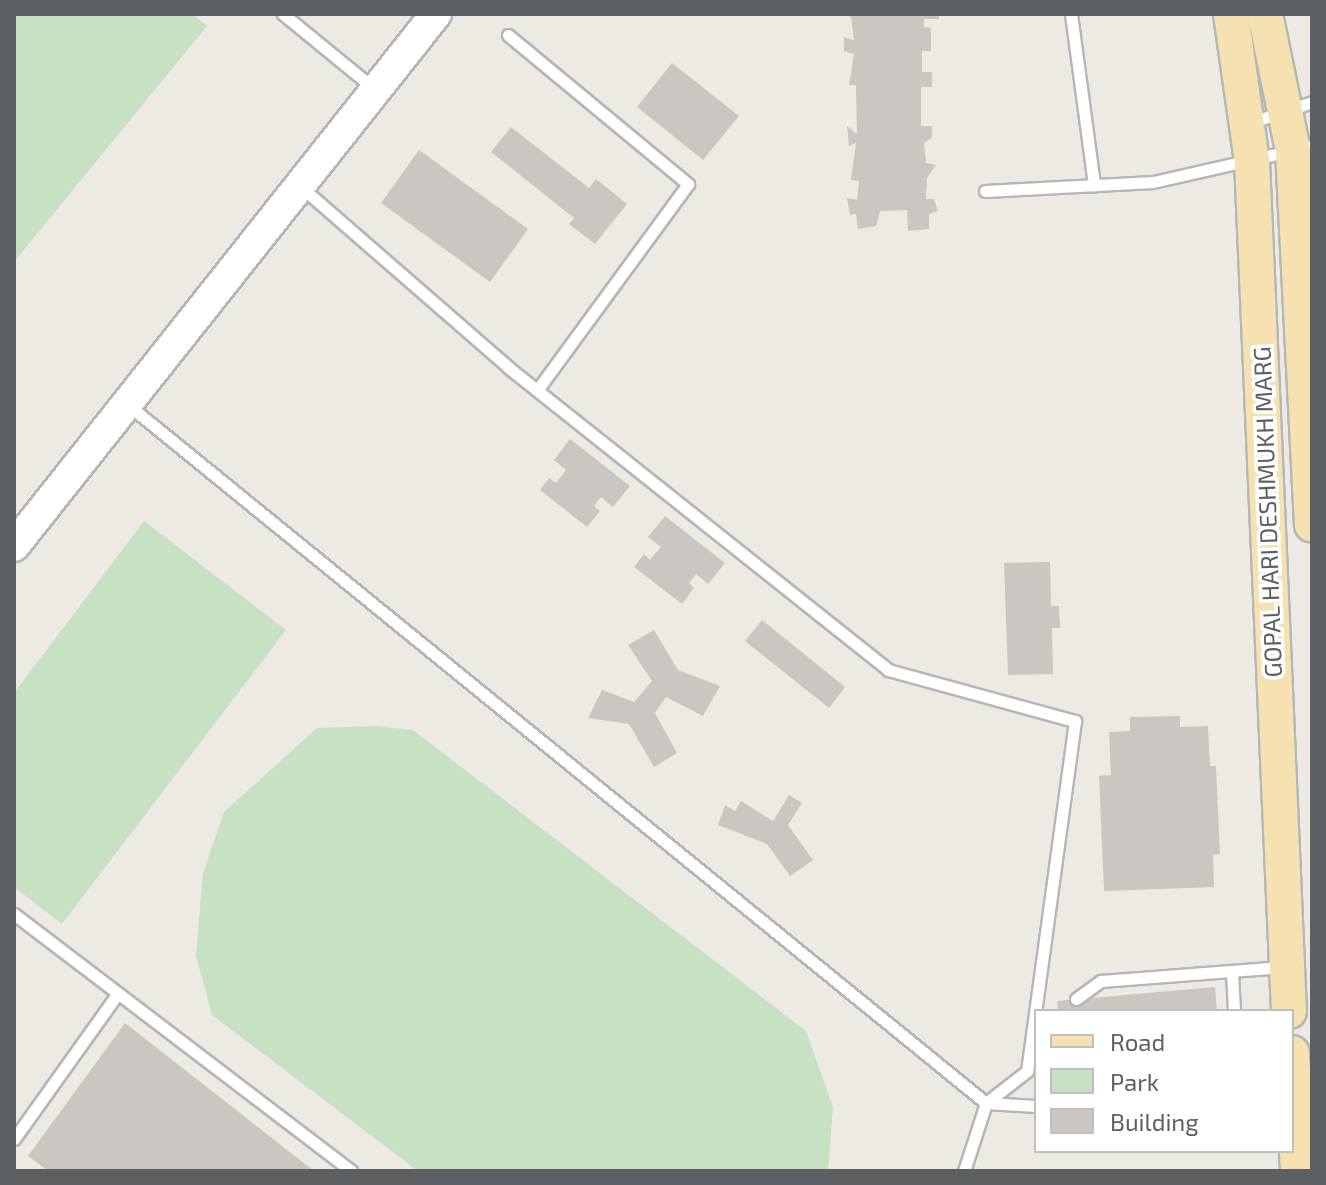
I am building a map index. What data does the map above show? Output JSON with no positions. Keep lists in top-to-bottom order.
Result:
{
  "streets": {
    "main road": ["GOPAL HARI DESHMUKH MARG"]
  },
  "legend": ["Road", "Park", "Building"]
}
